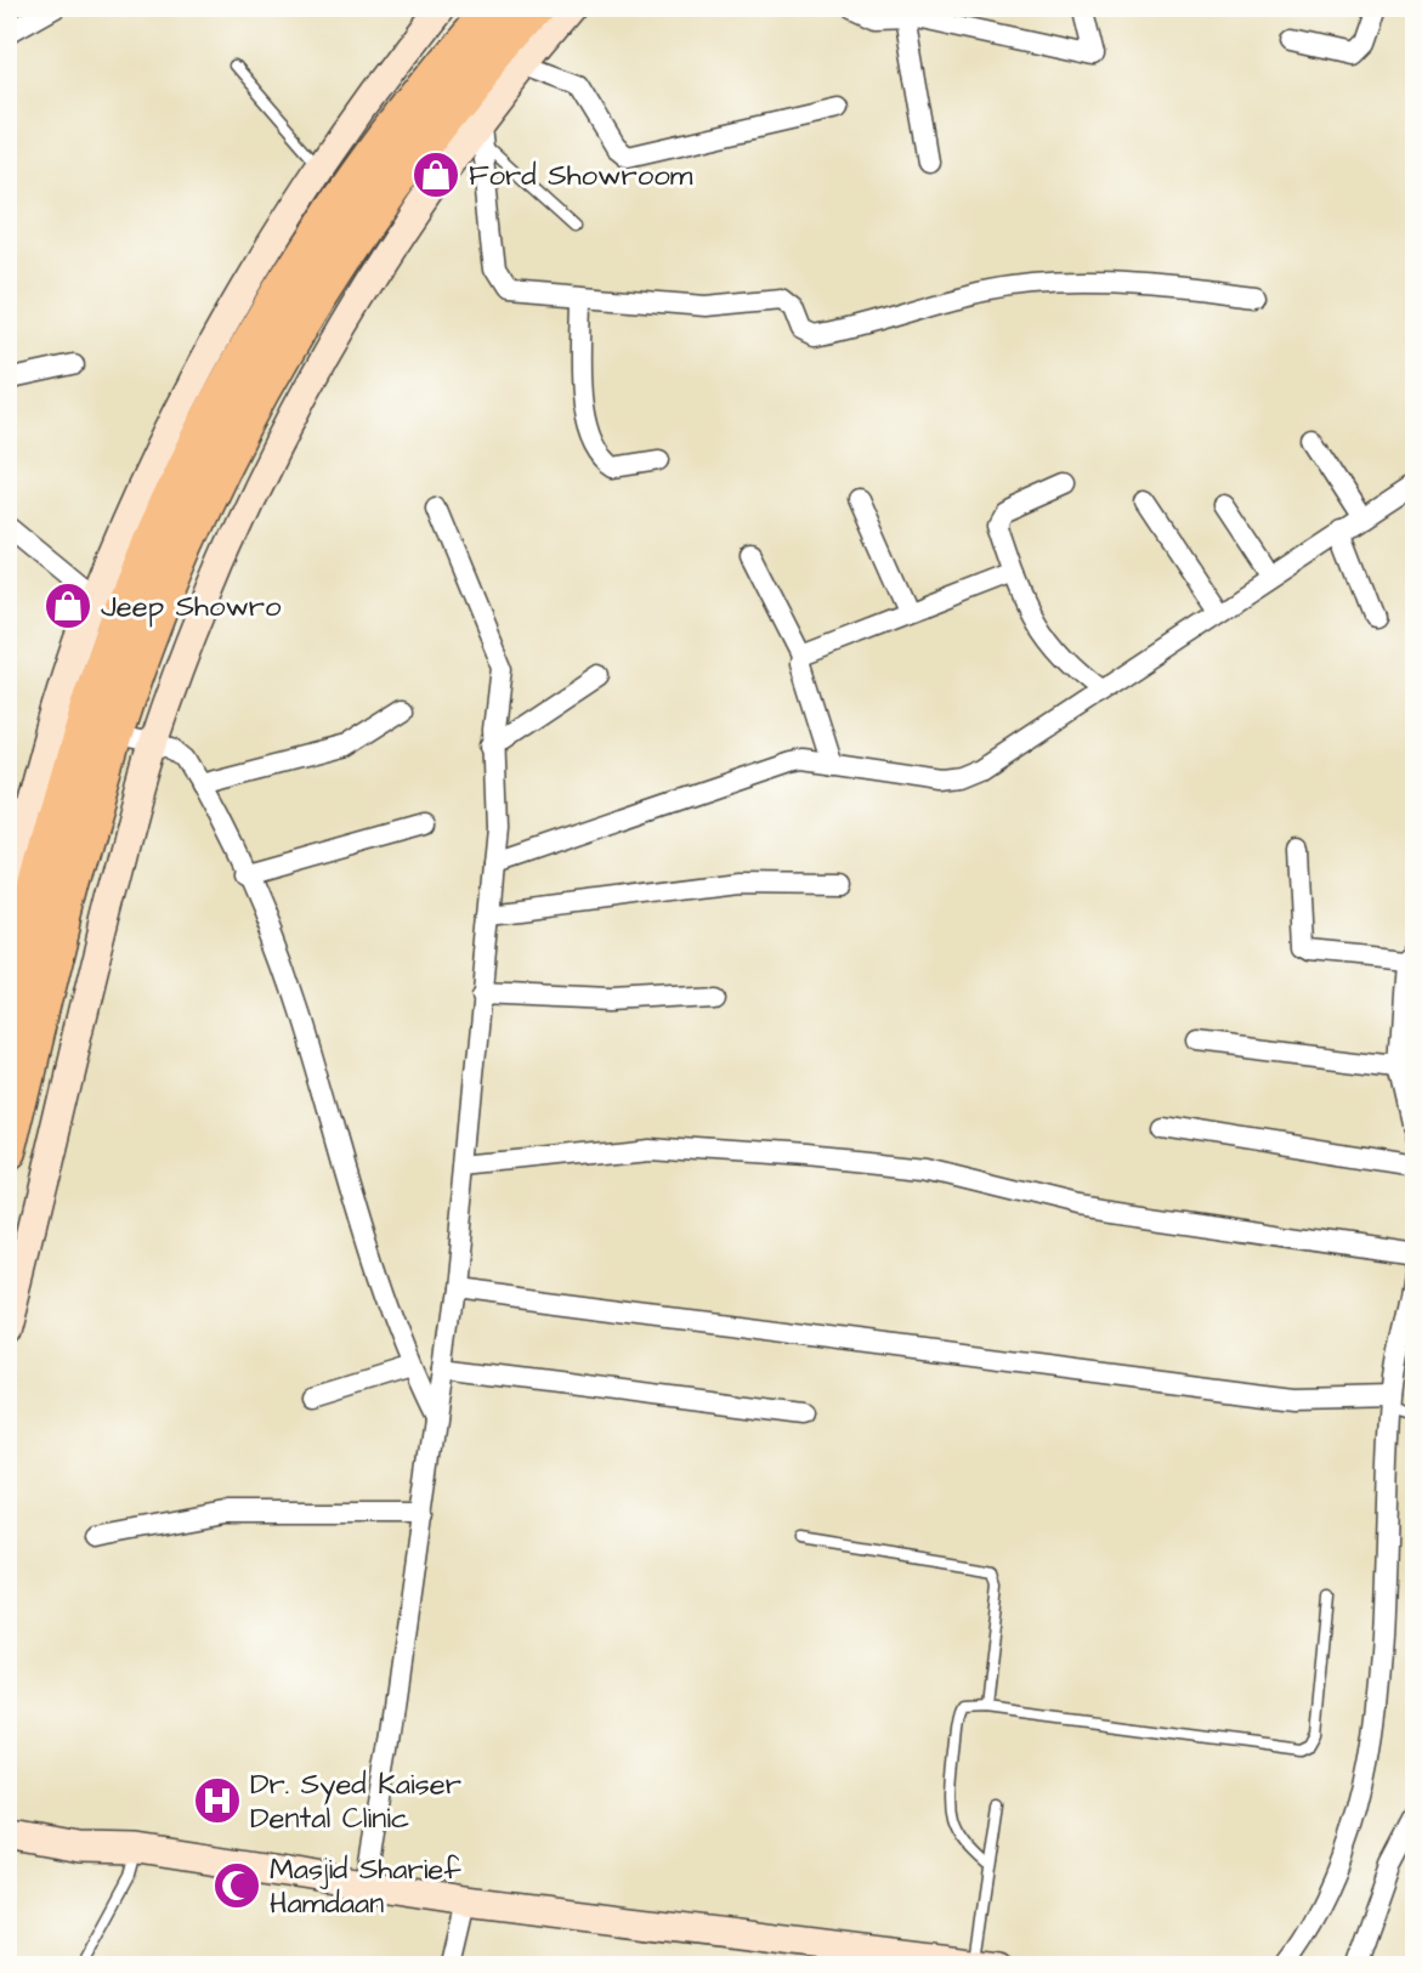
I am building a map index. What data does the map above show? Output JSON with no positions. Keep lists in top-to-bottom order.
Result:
{
  "places": {
    "shop": ["Ford Showroom", "Jeep Showro"],
    "hospital": ["Dr. Syed Kaiser Dental Clinic"],
    "mosque": ["Masjid Sharief Hamdaan"]
  }
}
